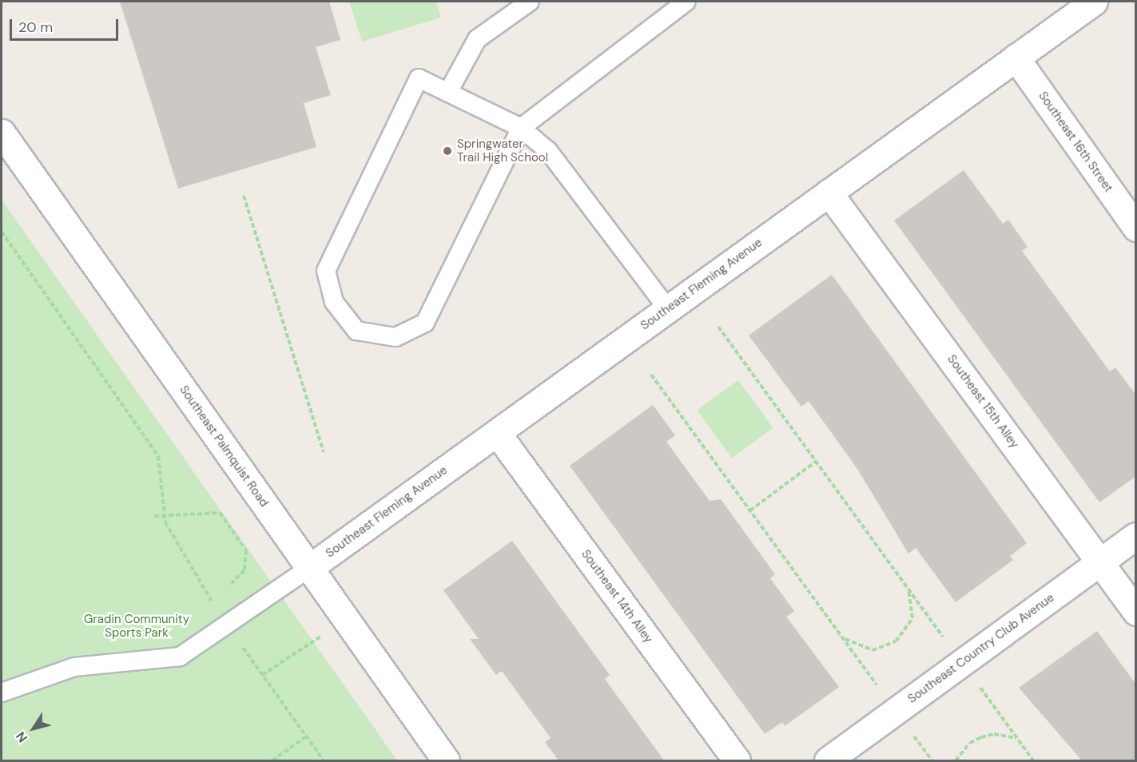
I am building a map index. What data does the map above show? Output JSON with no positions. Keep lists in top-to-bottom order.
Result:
{
  "streets": {
    "street": [
      "Southeast 16th Street",
      "Southeast Fleming Avenue",
      "Southeast 15th Alley",
      "Southeast Palmquist Road",
      "Southeast 14th Alley",
      "Southeast Country Club Avenue"
    ]
  },
  "crossings": [
    ["Southeast 16th Street", "Southeast Fleming Avenue"],
    ["Southeast Fleming Avenue", "Southeast 15th Alley"],
    ["Southeast Fleming Avenue", "Southeast Palmquist Road"],
    ["Southeast Fleming Avenue", "Southeast 14th Alley"],
    ["Southeast 15th Alley", "Southeast Country Club Avenue"]
  ],
  "parks": ["Gradin Community Sports Park"],
  "places": ["Springwater Trail High School"],
  "scale_bar": "20 m",
  "north": "bottom left"
}
